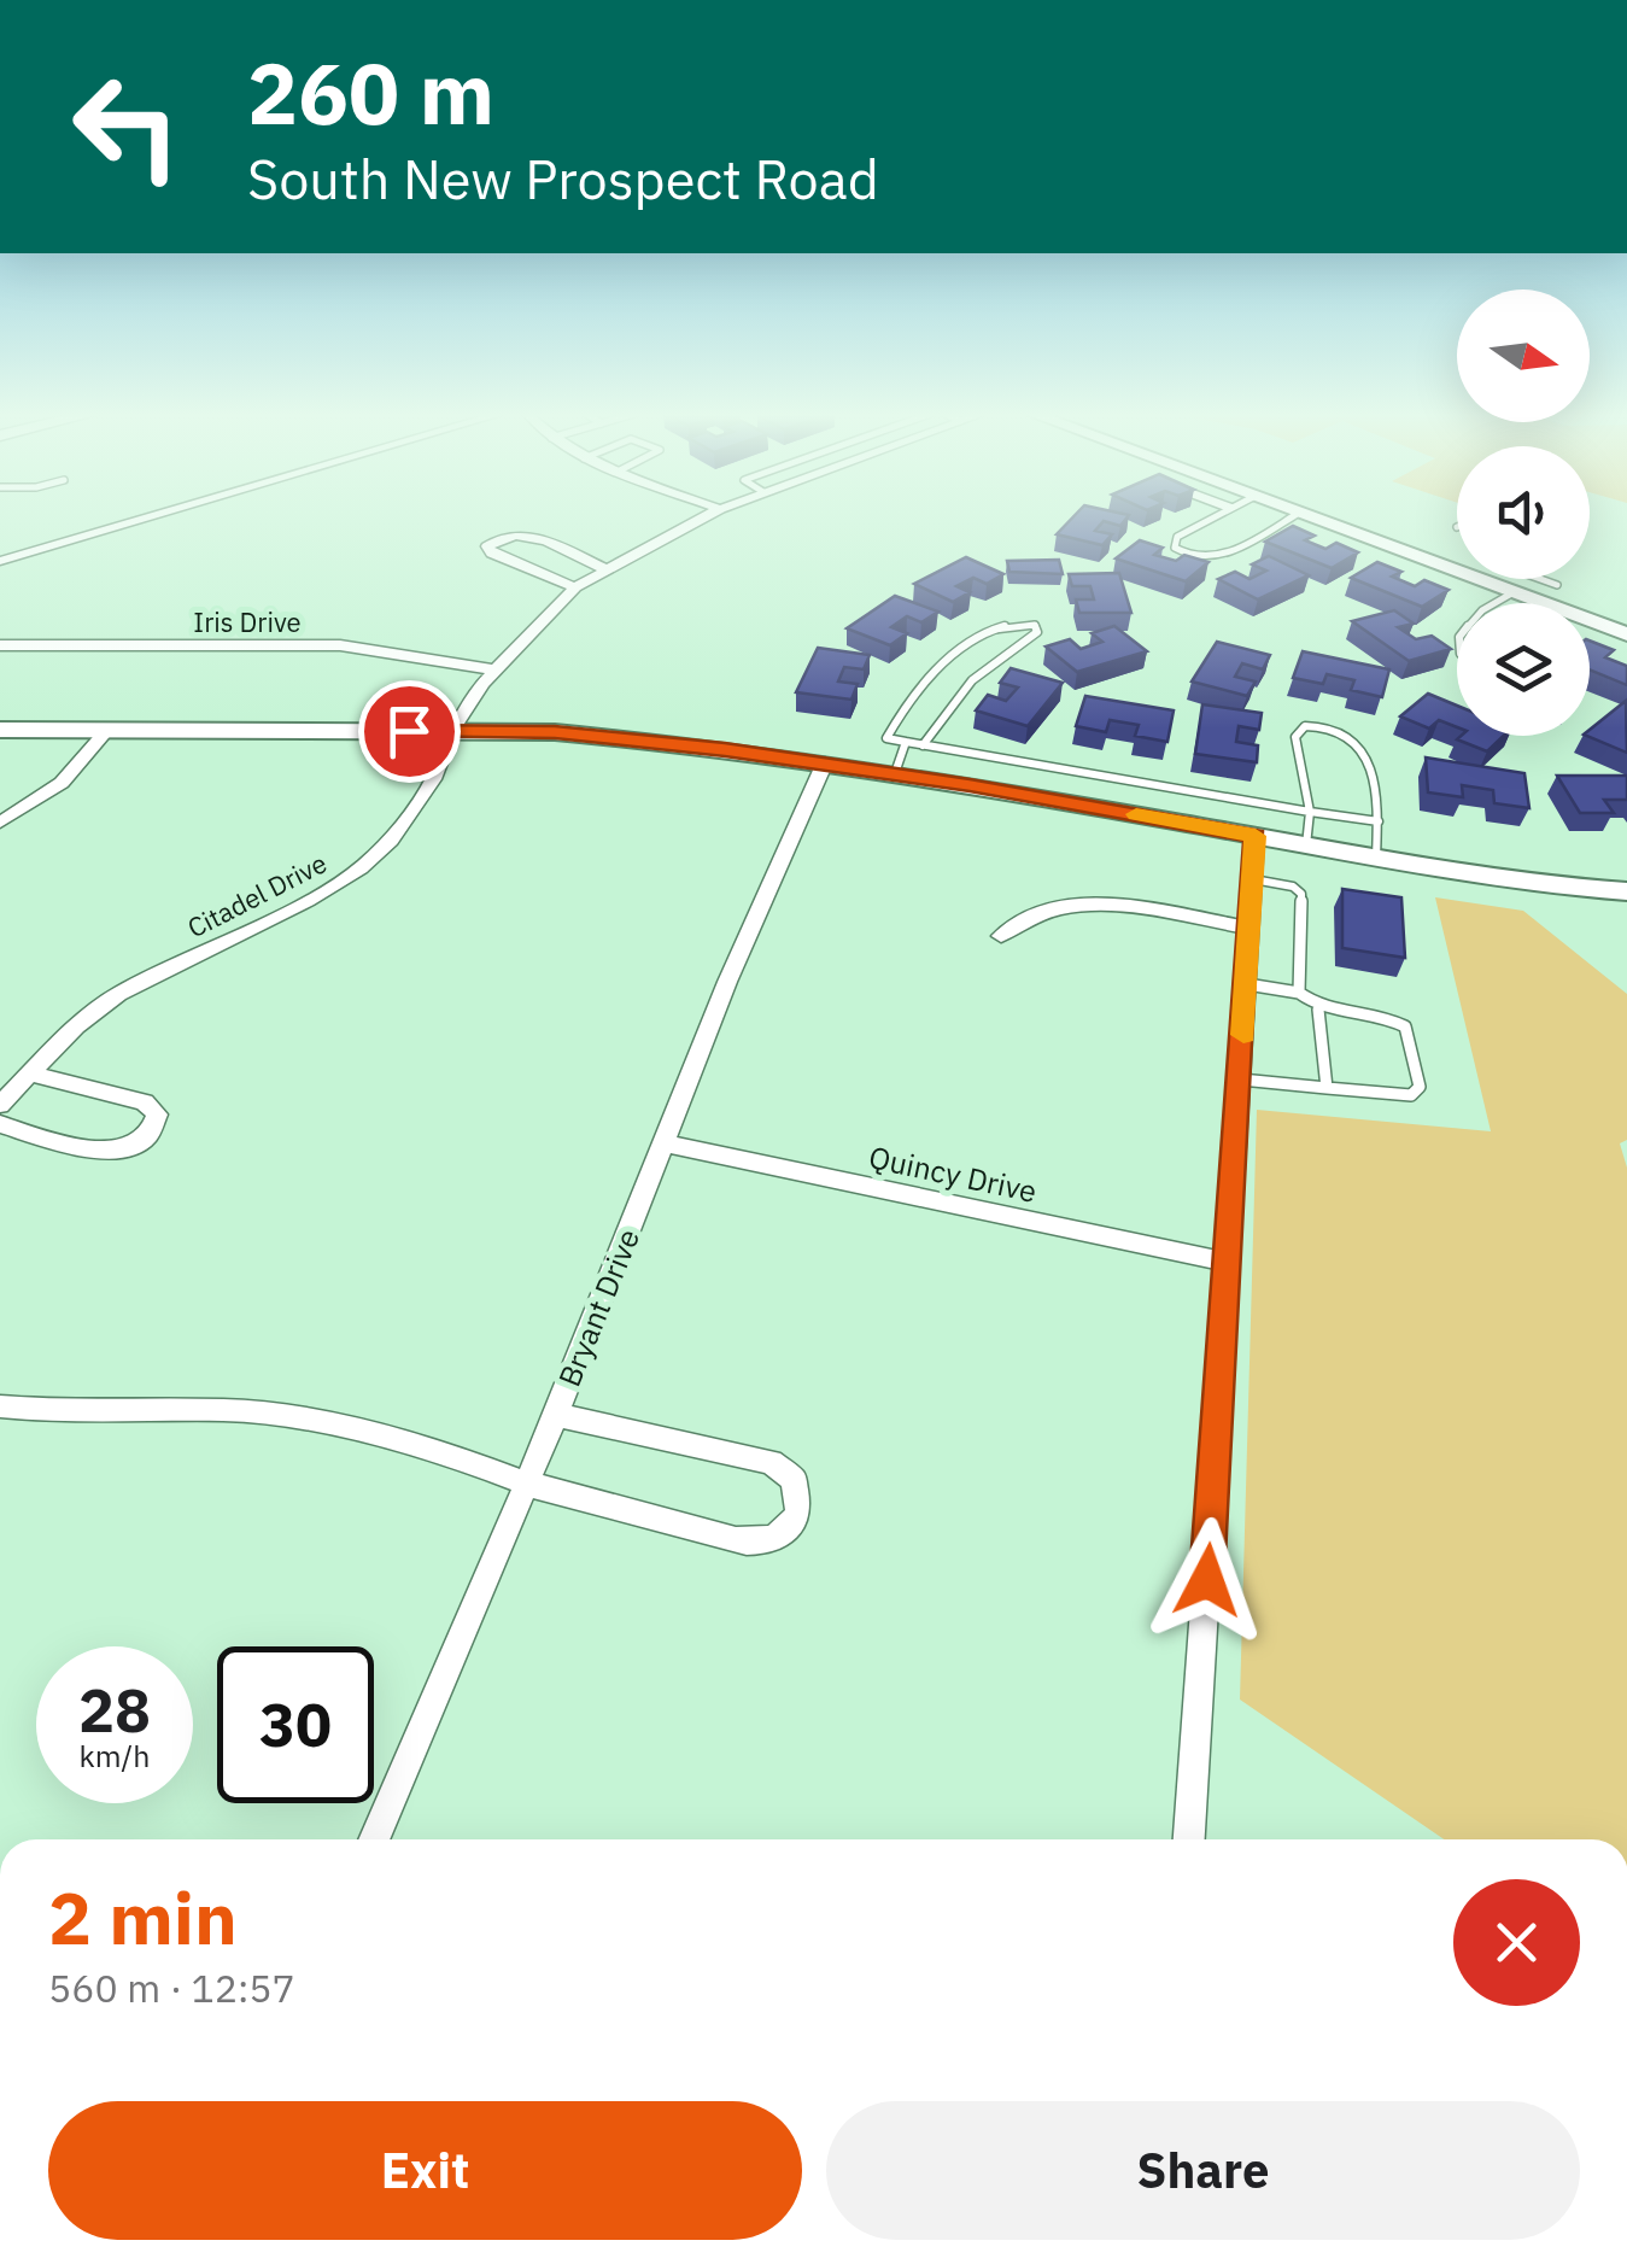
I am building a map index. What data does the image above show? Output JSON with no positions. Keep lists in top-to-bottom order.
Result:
{
  "streets": {
    "street": [
      "Iris Drive",
      "Citadel Drive",
      "Quincy Drive",
      "Bryant Drive"
    ]
  },
  "crossings": [
    ["Iris Drive", "Citadel Drive"],
    ["Quincy Drive", "Bryant Drive"]
  ],
  "north": "right",
  "page": {
    "turn": ["260 m", "South New Prospect Road"],
    "speed": "28 km/h",
    "limit": "30",
    "heading": ["2 min", "560 m · 12:57"],
    "buttons": ["Exit", "Share"]
  }
}
